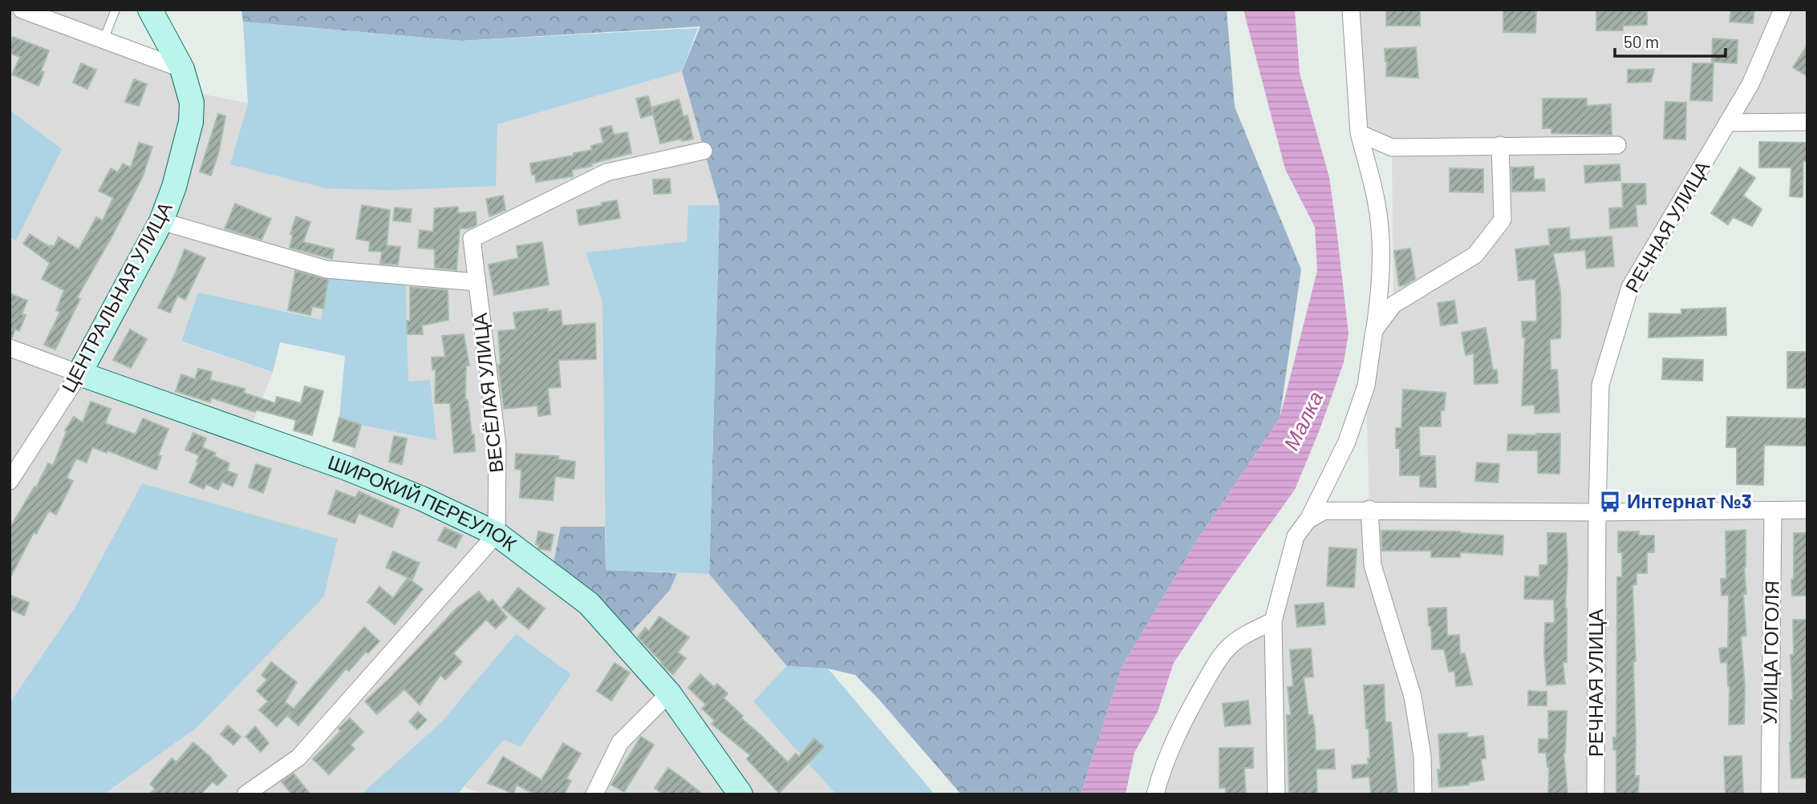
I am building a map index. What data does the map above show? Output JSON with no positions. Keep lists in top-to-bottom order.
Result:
{
  "streets": {
    "street": [
      "РЕЧНАЯ УЛИЦА",
      "ЦЕНТРАЛЬНАЯ УЛИЦА",
      "ВЕСЁЛАЯ УЛИЦА",
      "ШИРОКИЙ ПЕРЕУЛОК",
      "УЛИЦА ГОГОЛЯ"
    ]
  },
  "crossings": [
    ["ЦЕНТРАЛЬНАЯ УЛИЦА", "ШИРОКИЙ ПЕРЕУЛОК"],
    ["ВЕСЁЛАЯ УЛИЦА", "ШИРОКИЙ ПЕРЕУЛОК"]
  ],
  "water": ["Малка"],
  "places": {
    "bus stop": ["Интернат №3"]
  },
  "scale_bar": "50 m"
}
